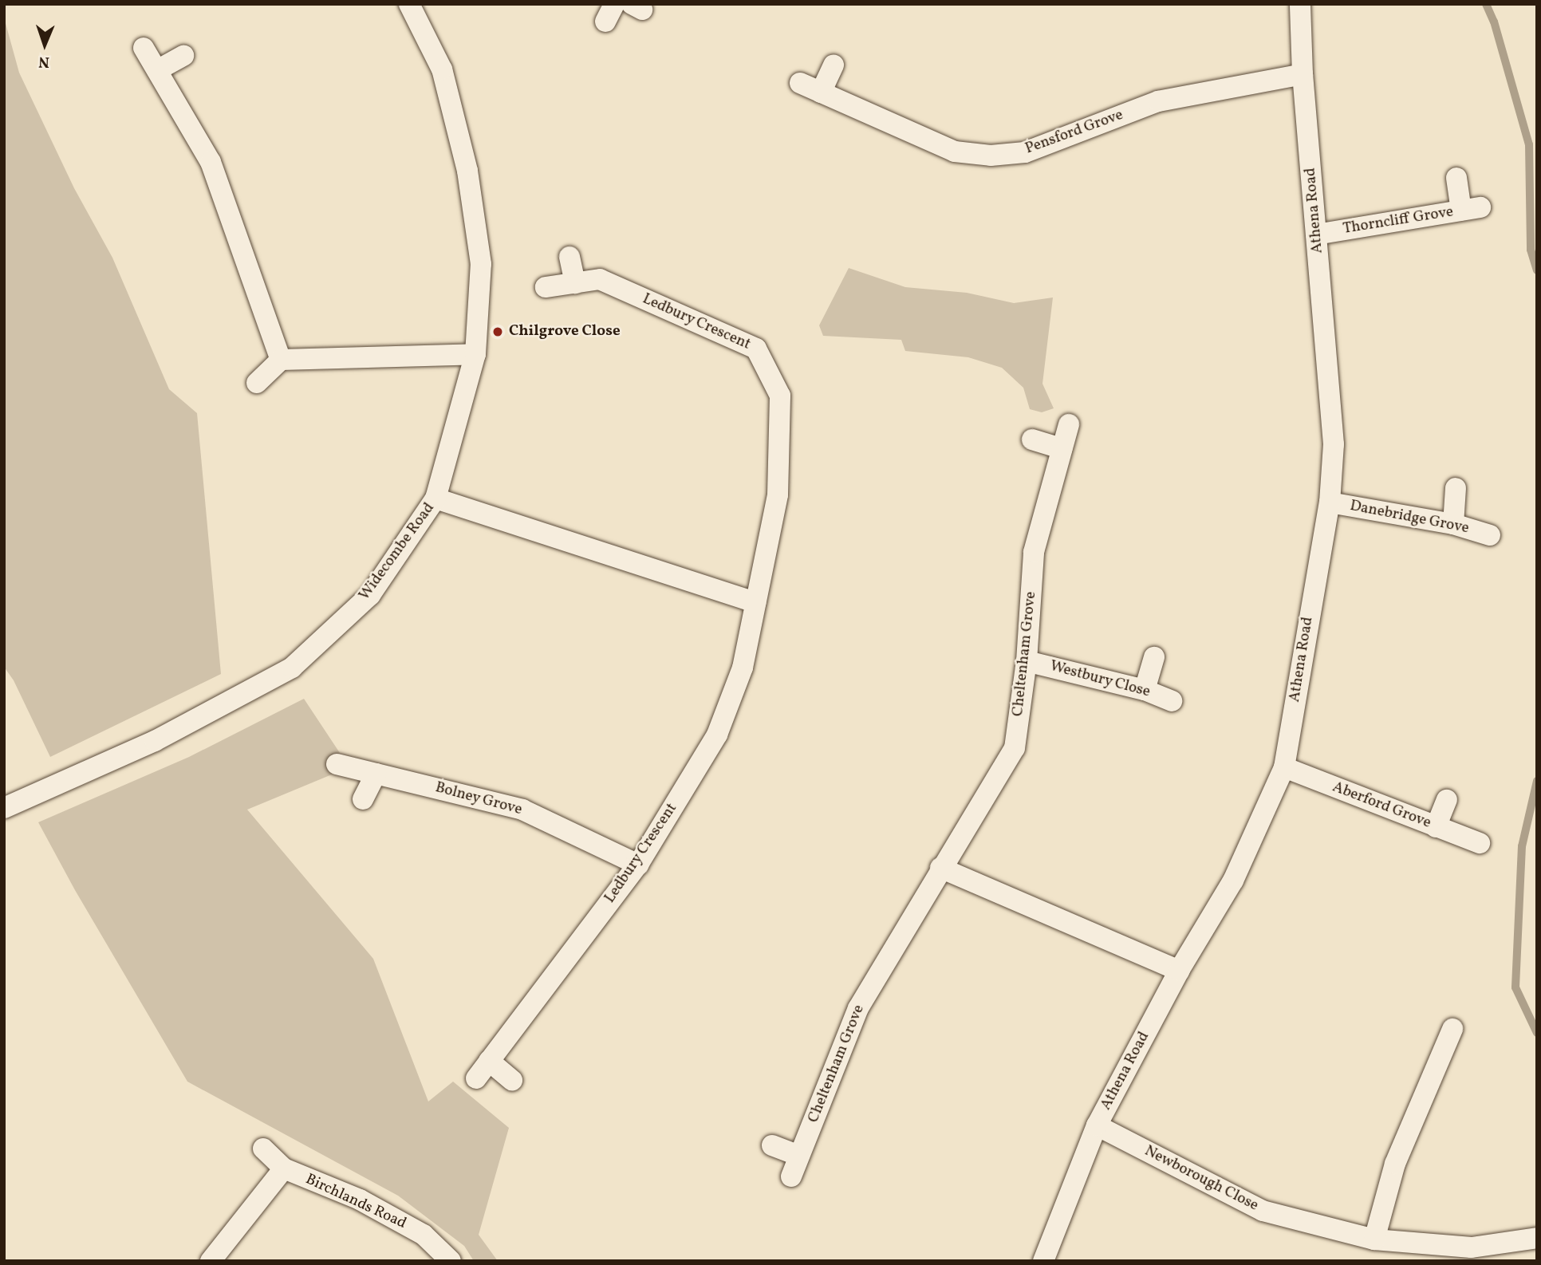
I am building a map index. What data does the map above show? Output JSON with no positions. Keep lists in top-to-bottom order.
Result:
{
  "streets": {
    "street": [
      "Pensford Grove",
      "Athena Road",
      "Thorncliff Grove",
      "Ledbury Crescent",
      "Danebridge Grove",
      "Widecombe Road",
      "Cheltenham Grove",
      "Westbury Close",
      "Bolney Grove",
      "Aberford Grove",
      "Newborough Close",
      "Birchlands Road"
    ]
  },
  "crossings": [
    ["Pensford Grove", "Athena Road"],
    ["Athena Road", "Thorncliff Grove"],
    ["Athena Road", "Danebridge Grove"],
    ["Athena Road", "Aberford Grove"],
    ["Athena Road", "Newborough Close"],
    ["Ledbury Crescent", "Bolney Grove"],
    ["Cheltenham Grove", "Westbury Close"]
  ],
  "places": ["Chilgrove Close"],
  "north": "bottom"
}
